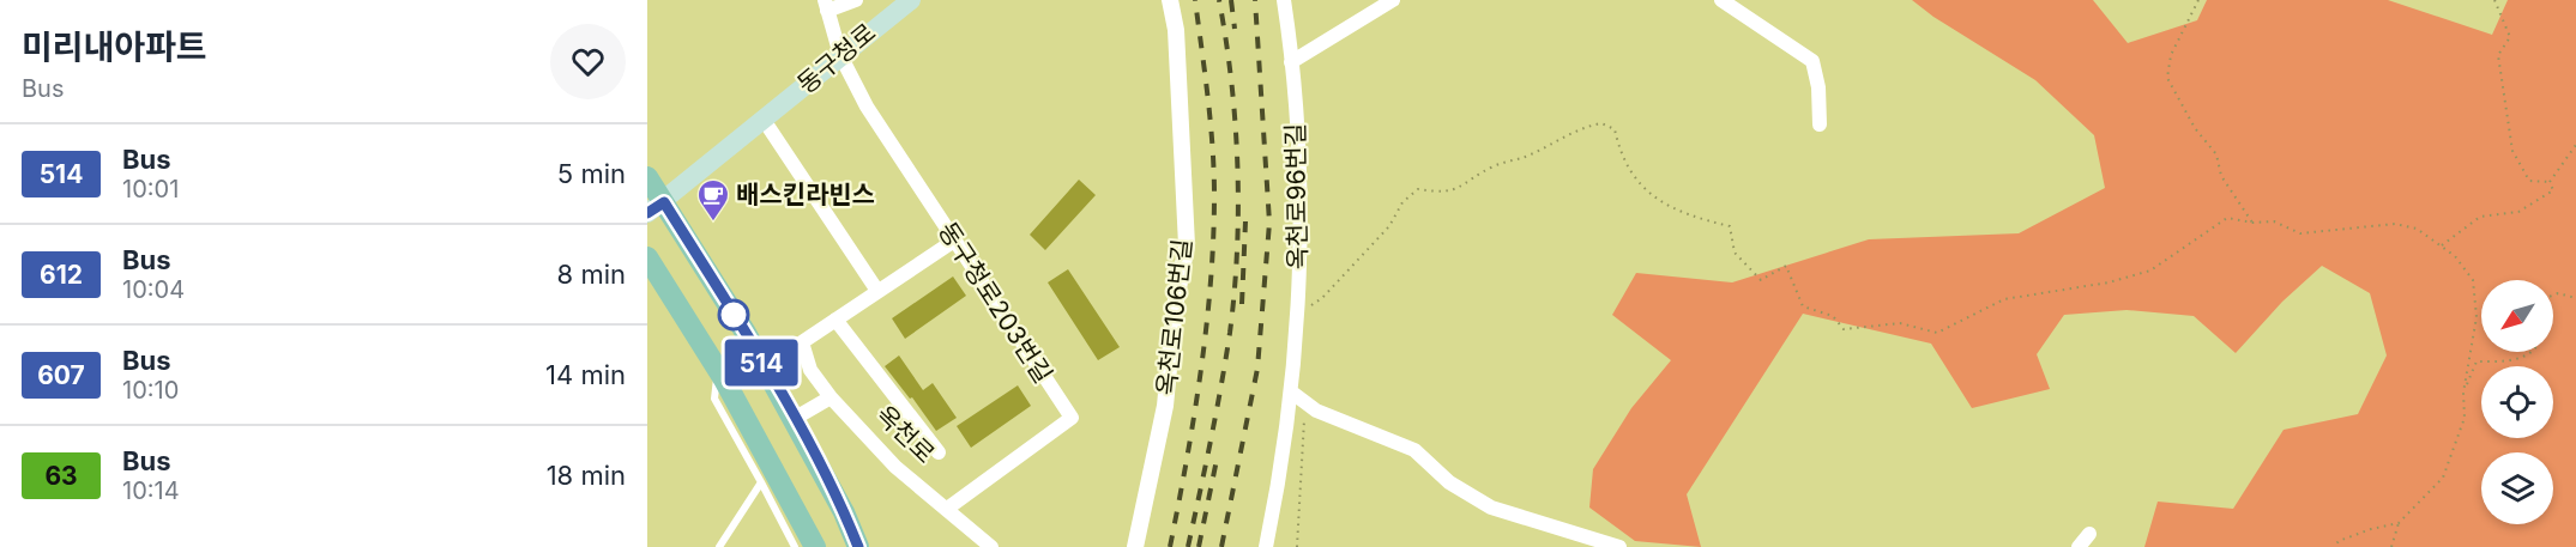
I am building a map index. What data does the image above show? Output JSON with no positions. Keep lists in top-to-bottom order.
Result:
{
  "streets": {
    "main road": ["동구청로"],
    "street": [
      "옥천로96번길",
      "동구청로203번길",
      "옥천로106번길",
      "옥천로"
    ]
  },
  "crossings": [
    ["동구청로", "동구청로203번길"],
    ["동구청로203번길", "옥천로"]
  ],
  "places": {
    "cafe": ["배스킨라빈스"]
  },
  "lines": ["bus line 514"],
  "north": "bottom left",
  "page": {
    "heading": ["미리내아파트", "Bus"],
    "on_map": "514",
    "list": [
      {
        "mark": "514",
        "name": "Bus",
        "note": "10:01",
        "value": "5 min"
      },
      {
        "mark": "612",
        "name": "Bus",
        "note": "10:04",
        "value": "8 min"
      },
      {
        "mark": "607",
        "name": "Bus",
        "note": "10:10",
        "value": "14 min"
      },
      {
        "mark": "63",
        "name": "Bus",
        "note": "10:14",
        "value": "18 min"
      }
    ]
  }
}
